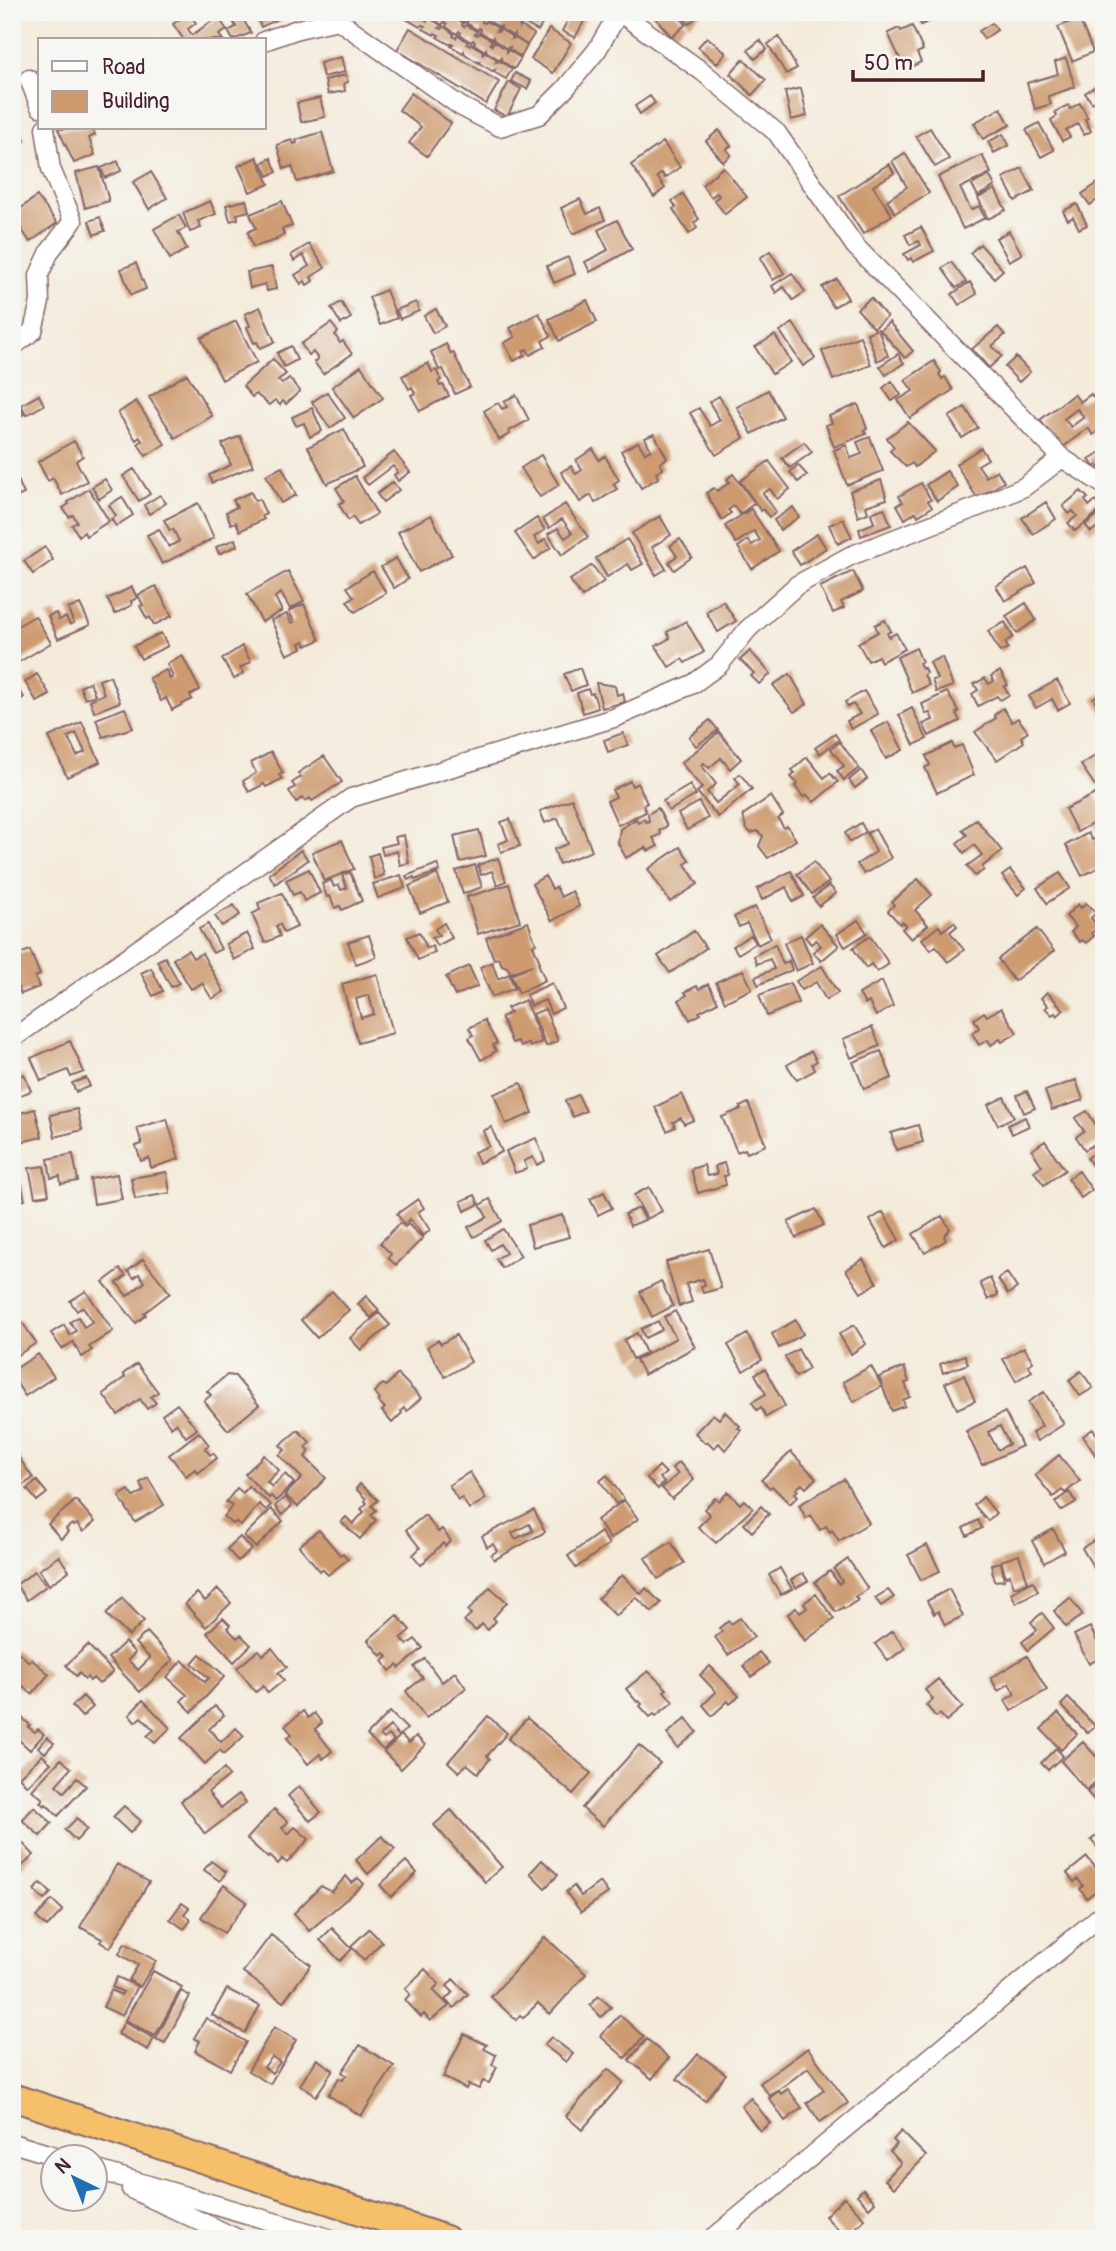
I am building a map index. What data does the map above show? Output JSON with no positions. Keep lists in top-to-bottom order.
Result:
{
  "legend": ["Road", "Building"],
  "scale_bar": "50 m",
  "north": "top left"
}
